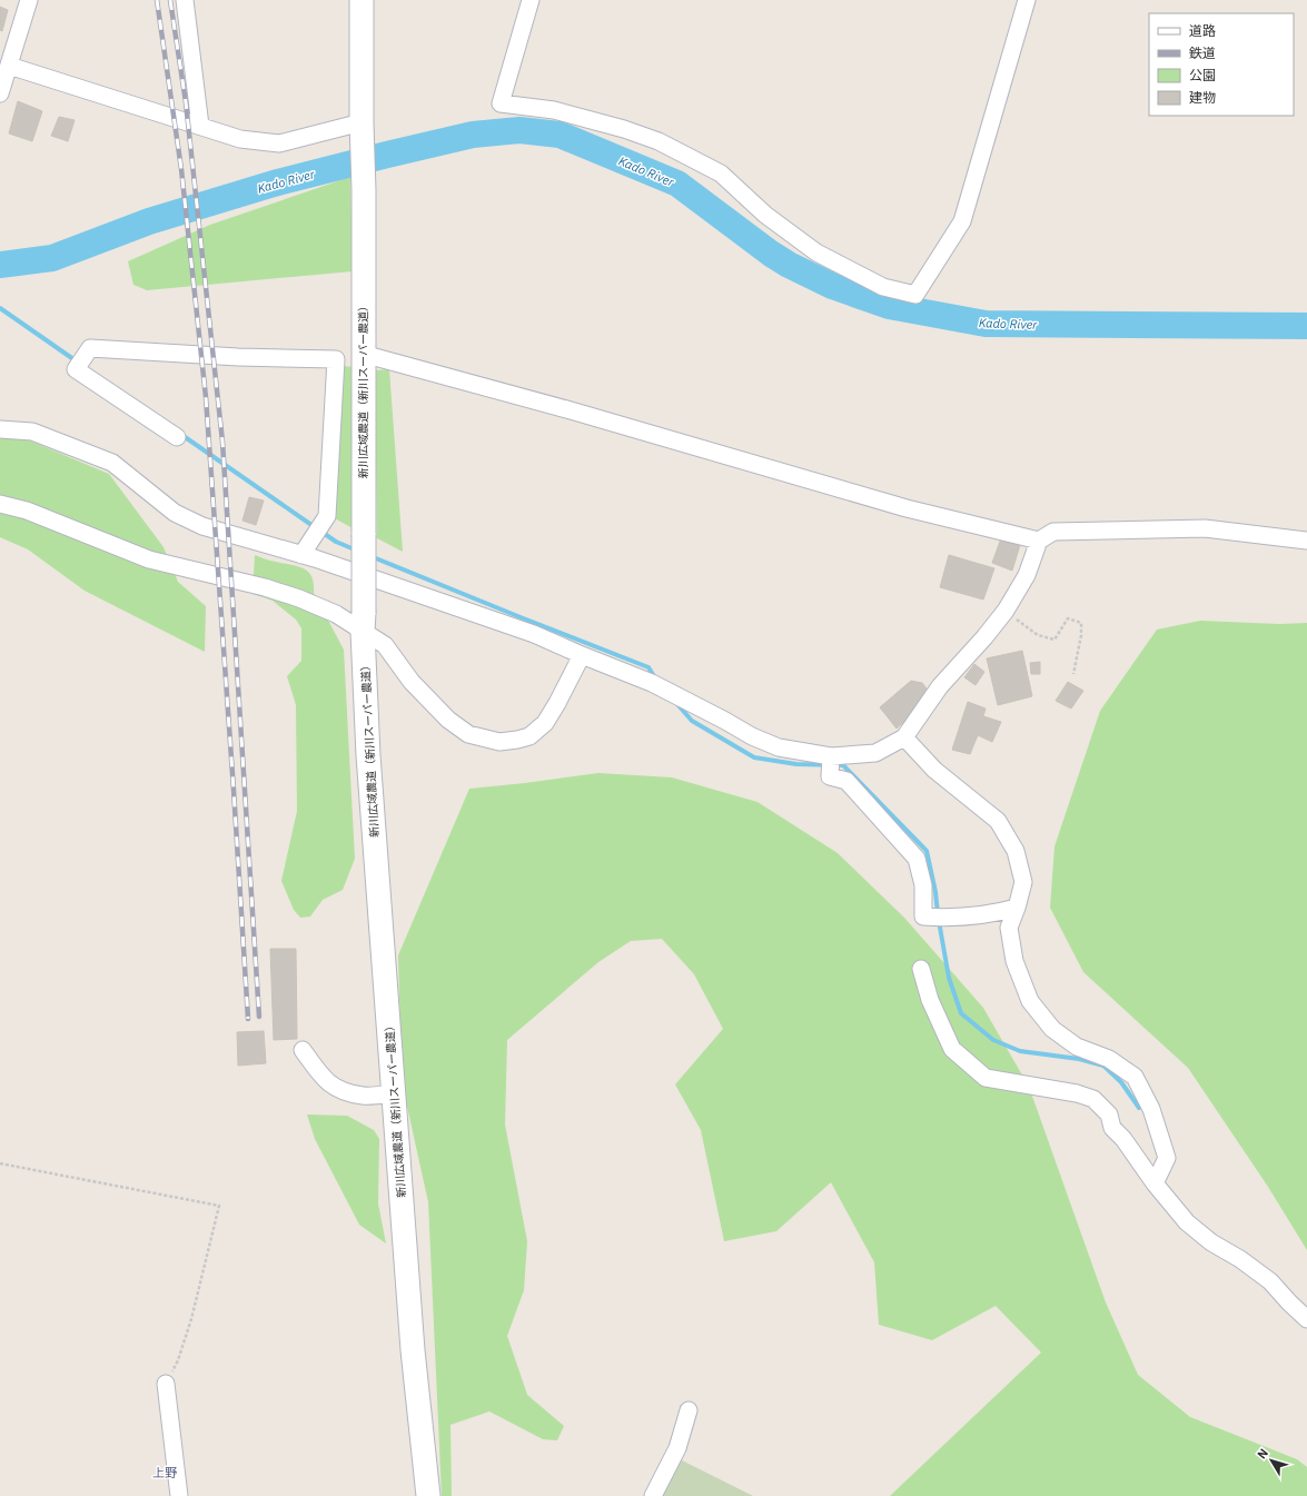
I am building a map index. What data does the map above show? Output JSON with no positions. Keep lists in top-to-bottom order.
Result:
{
  "streets": {
    "street": ["新川広域農道（新川スーパー農道）"]
  },
  "districts": ["上野"],
  "water": ["Kado River"],
  "legend": [
    "道路",
    "鉄道",
    "公園",
    "建物"
  ],
  "north": "top left"
}
